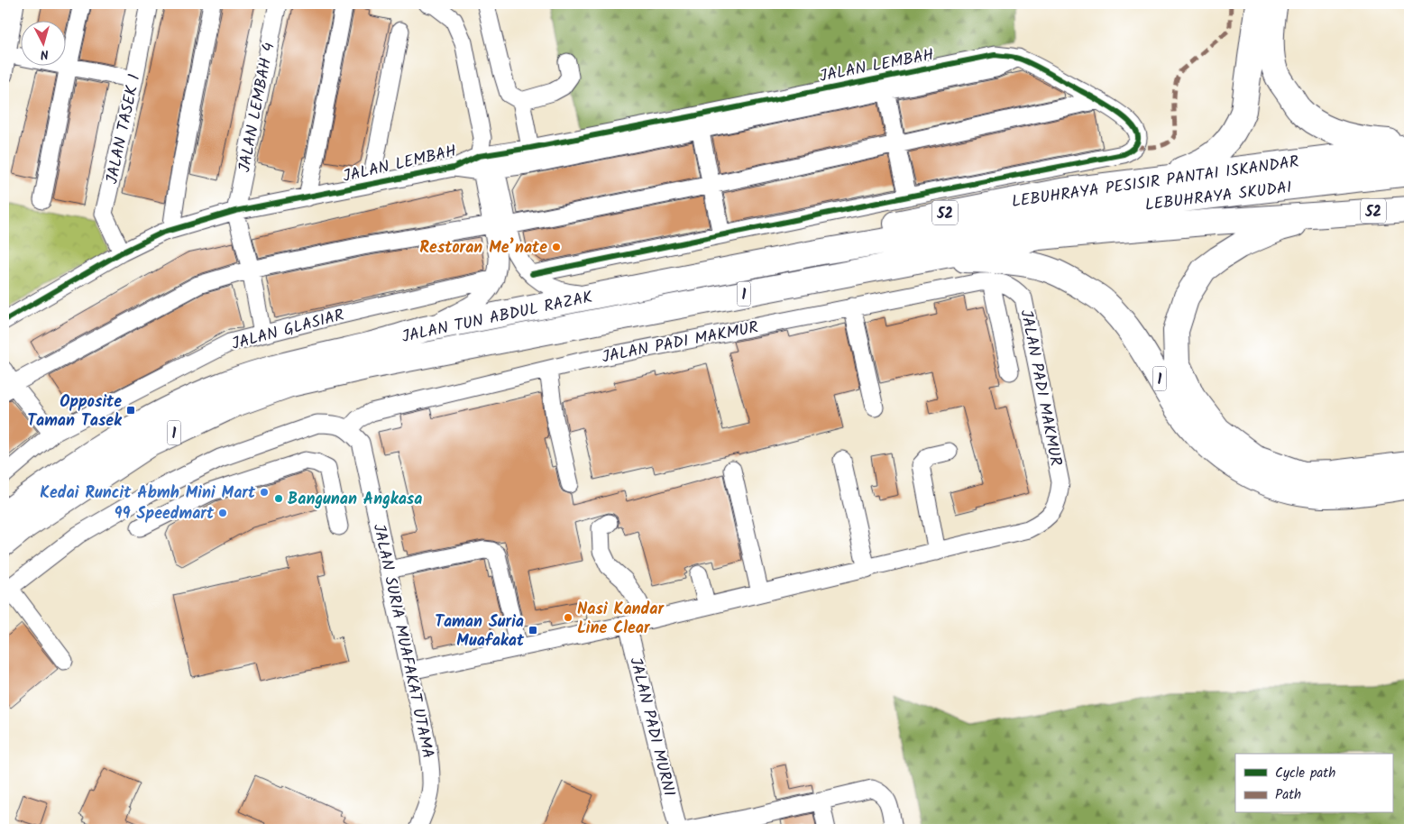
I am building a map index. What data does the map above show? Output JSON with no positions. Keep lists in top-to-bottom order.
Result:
{
  "streets": {
    "highway": [
      "LEBUHRAYA PESISIR PANTAI ISKANDAR",
      "LEBUHRAYA SKUDAI",
      "52",
      "1",
      "JALAN TUN ABDUL RAZAK"
    ],
    "street": [
      "JALAN LEMBAH",
      "JALAN LEMBAH 4",
      "JALAN TASEK 1",
      "JALAN GLASIAR",
      "JALAN PADI MAKMUR",
      "JALAN SURIA MUAFAKAT UTAMA",
      "JALAN PADI MURNI"
    ]
  },
  "crossings": [
    ["JALAN LEMBAH", "JALAN LEMBAH 4"],
    ["JALAN LEMBAH", "JALAN TASEK 1"],
    ["LEBUHRAYA PESISIR PANTAI ISKANDAR", "JALAN TUN ABDUL RAZAK"],
    ["LEBUHRAYA SKUDAI", "JALAN TUN ABDUL RAZAK"],
    ["52", "1"],
    ["52", "JALAN TUN ABDUL RAZAK"],
    ["1", "JALAN TUN ABDUL RAZAK"],
    ["JALAN PADI MAKMUR", "JALAN SURIA MUAFAKAT UTAMA"],
    ["JALAN PADI MAKMUR", "JALAN PADI MURNI"]
  ],
  "places": {
    "other": [
      "Restoran Me’nate",
      "Kedai Runcit Abmh Mini Mart",
      "Bangunan Angkasa",
      "99 Speedmart",
      "Nasi Kandar Line Clear"
    ],
    "transit": ["Opposite Taman Tasek", "Taman Suria Muafakat"]
  },
  "legend": ["Cycle path", "Path"],
  "north": "bottom"
}
